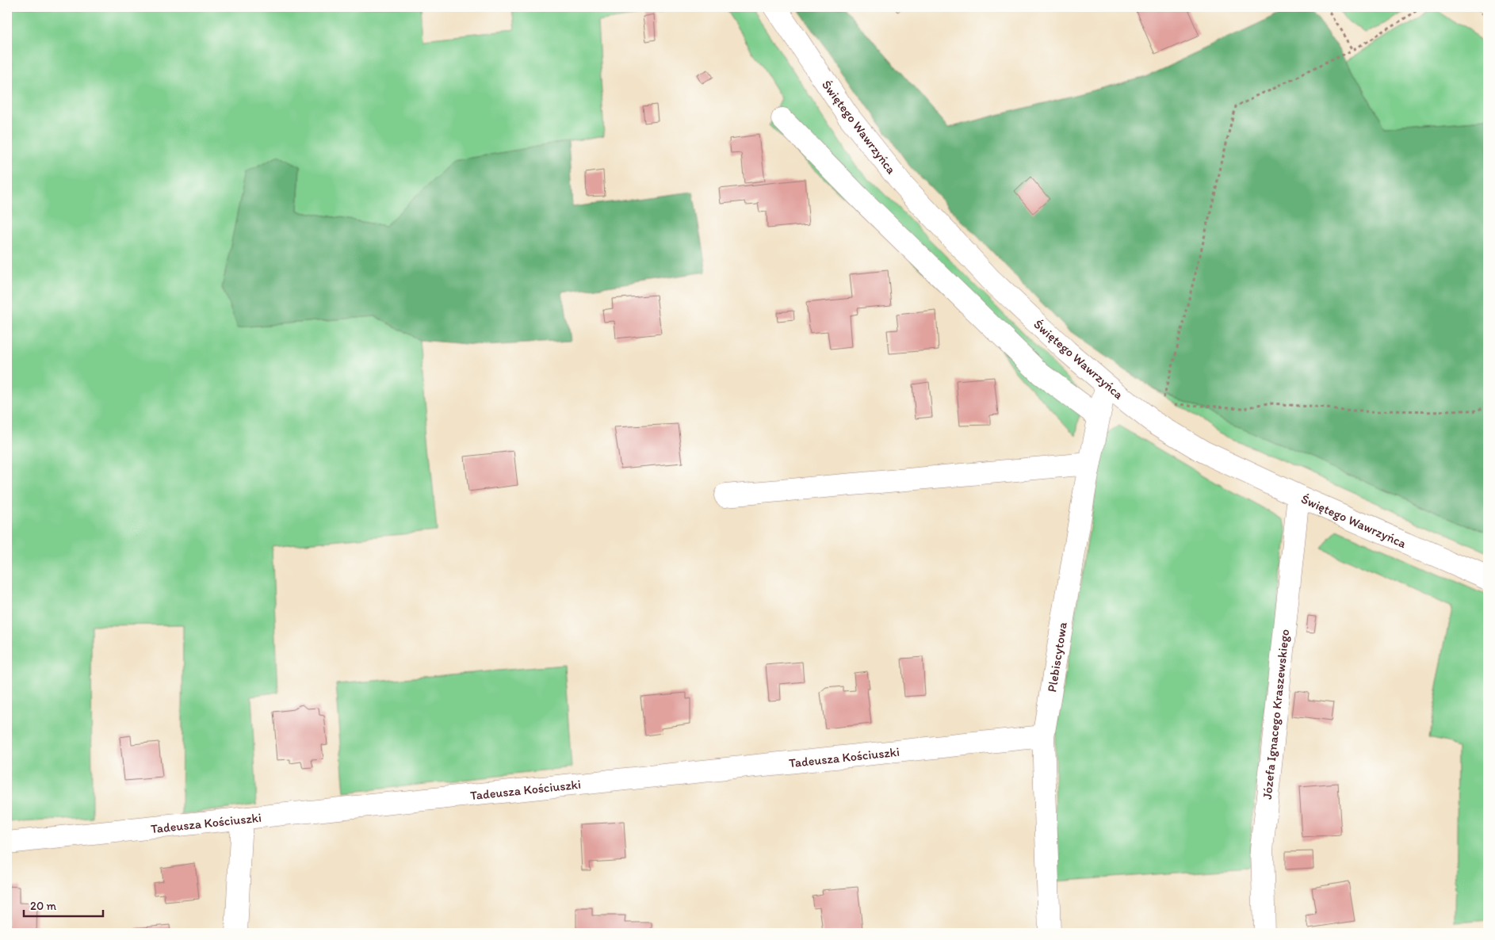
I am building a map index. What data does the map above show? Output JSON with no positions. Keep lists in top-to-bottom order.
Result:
{
  "streets": {
    "street": [
      "Świętego Wawrzyńca",
      "Plebiscytowa",
      "Józefa Ignacego Kraszewskiego",
      "Tadeusza Kościuszki"
    ]
  },
  "crossings": [
    ["Świętego Wawrzyńca", "Plebiscytowa"],
    ["Świętego Wawrzyńca", "Józefa Ignacego Kraszewskiego"],
    ["Plebiscytowa", "Tadeusza Kościuszki"]
  ],
  "scale_bar": "20 m"
}
